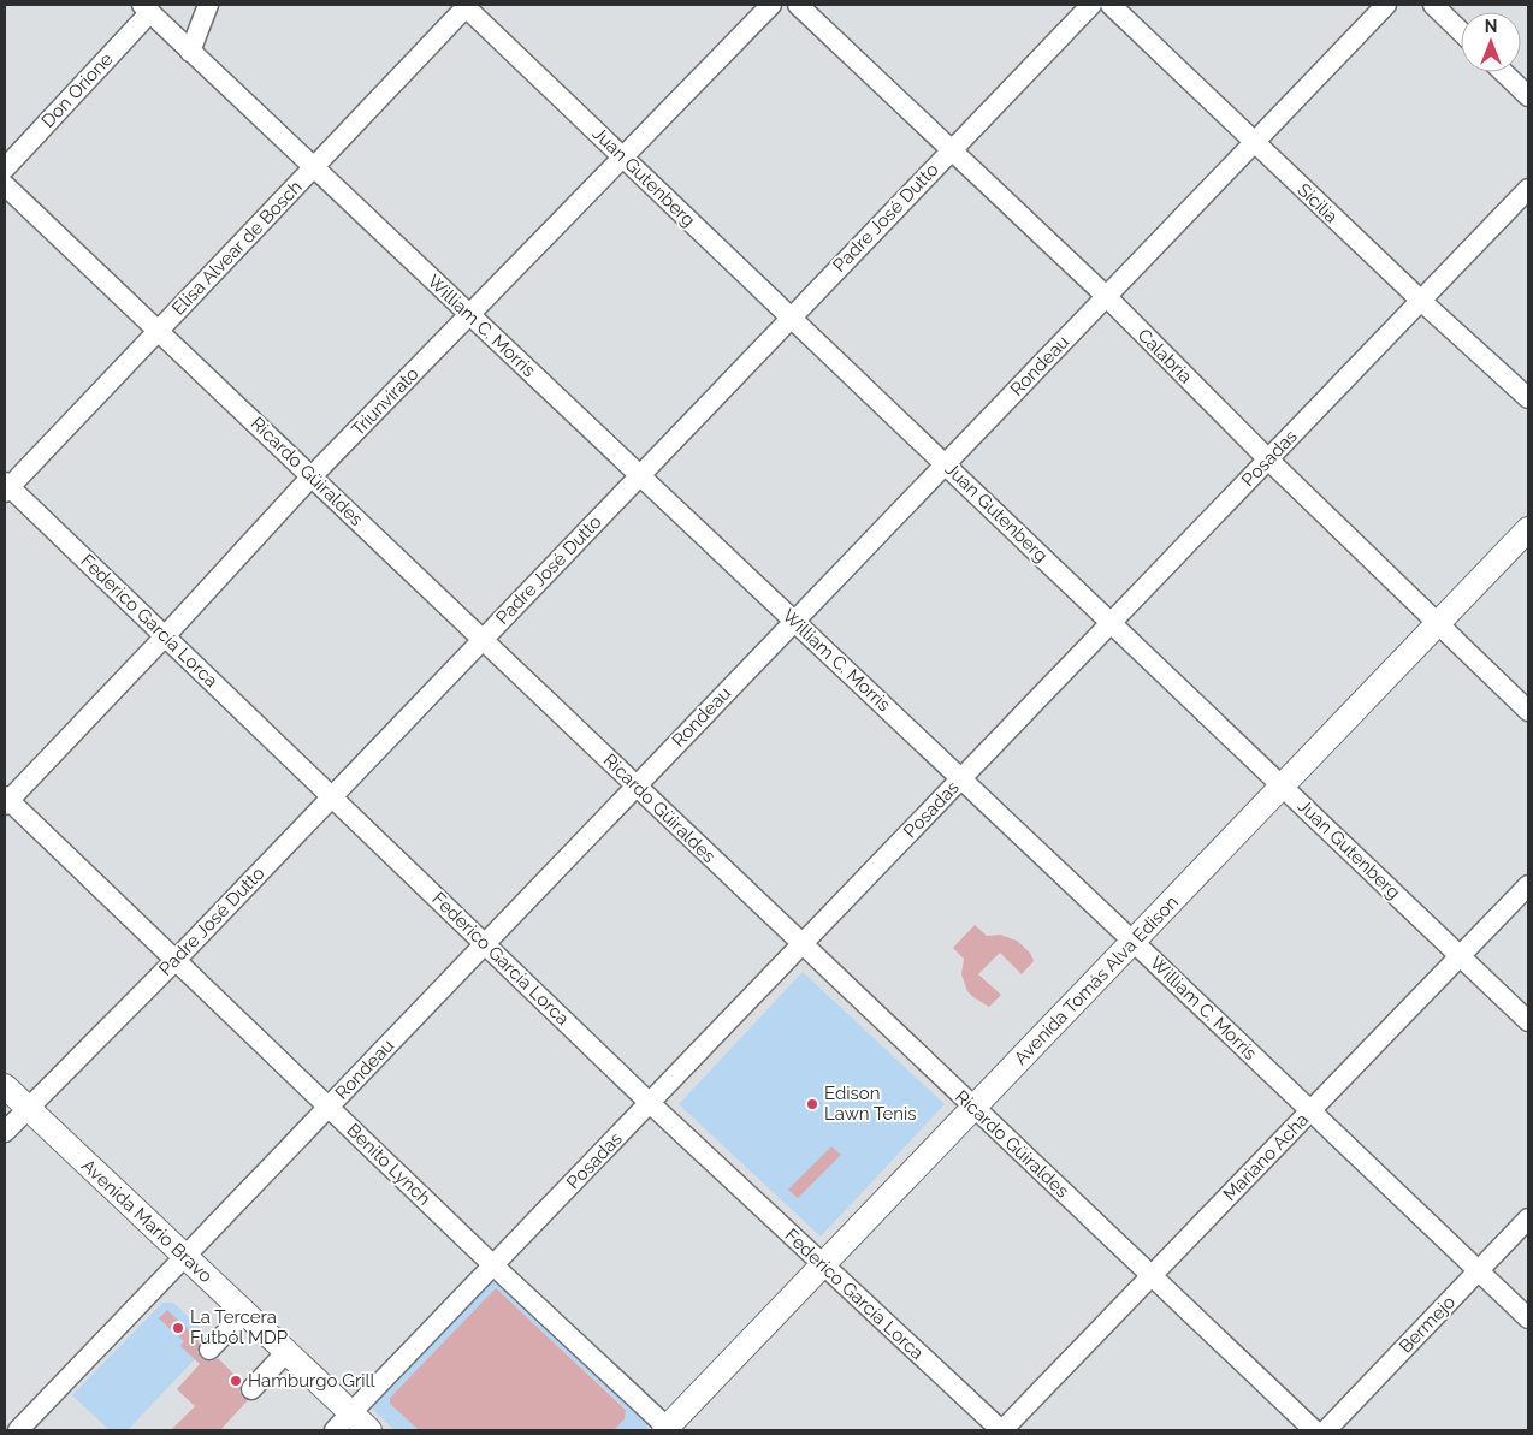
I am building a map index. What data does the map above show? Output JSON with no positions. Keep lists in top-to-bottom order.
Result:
{
  "streets": {
    "main road": ["Avenida Tomás Alva Edison", "Avenida Mario Bravo"],
    "street": [
      "Don Orione",
      "Juan Gutenberg",
      "Sicilia",
      "Padre José Dutto",
      "Elisa Alvear de Bosch",
      "William C. Morris",
      "Calabria",
      "Rondeau",
      "Triunvirato",
      "Posadas",
      "Ricardo Güiraldes",
      "Federico García Lorca",
      "Mariano Acha",
      "Benito Lynch",
      "Bermejo"
    ]
  },
  "crossings": [
    ["Don Orione", "William C. Morris"],
    ["Juan Gutenberg", "Padre José Dutto"],
    ["Juan Gutenberg", "Elisa Alvear de Bosch"],
    ["Juan Gutenberg", "Rondeau"],
    ["Juan Gutenberg", "Triunvirato"],
    ["Juan Gutenberg", "Posadas"],
    ["Juan Gutenberg", "Avenida Tomás Alva Edison"],
    ["Juan Gutenberg", "Mariano Acha"],
    ["Sicilia", "Rondeau"],
    ["Sicilia", "Posadas"],
    ["Padre José Dutto", "William C. Morris"],
    ["Padre José Dutto", "Calabria"],
    ["Padre José Dutto", "Ricardo Güiraldes"],
    ["Padre José Dutto", "Federico García Lorca"],
    ["Padre José Dutto", "Benito Lynch"],
    ["Padre José Dutto", "Avenida Mario Bravo"],
    ["Elisa Alvear de Bosch", "William C. Morris"],
    ["Elisa Alvear de Bosch", "Ricardo Güiraldes"],
    ["Elisa Alvear de Bosch", "Federico García Lorca"],
    ["William C. Morris", "Rondeau"],
    ["William C. Morris", "Triunvirato"],
    ["William C. Morris", "Posadas"],
    ["William C. Morris", "Avenida Tomás Alva Edison"],
    ["William C. Morris", "Mariano Acha"],
    ["William C. Morris", "Bermejo"],
    ["Calabria", "Rondeau"],
    ["Calabria", "Posadas"],
    ["Calabria", "Avenida Tomás Alva Edison"],
    ["Rondeau", "Ricardo Güiraldes"],
    ["Rondeau", "Federico García Lorca"],
    ["Rondeau", "Benito Lynch"],
    ["Rondeau", "Avenida Mario Bravo"],
    ["Triunvirato", "Ricardo Güiraldes"],
    ["Triunvirato", "Federico García Lorca"],
    ["Triunvirato", "Benito Lynch"],
    ["Posadas", "Ricardo Güiraldes"],
    ["Posadas", "Federico García Lorca"],
    ["Posadas", "Benito Lynch"],
    ["Posadas", "Avenida Mario Bravo"],
    ["Ricardo Güiraldes", "Avenida Tomás Alva Edison"],
    ["Ricardo Güiraldes", "Mariano Acha"],
    ["Federico García Lorca", "Avenida Tomás Alva Edison"],
    ["Federico García Lorca", "Mariano Acha"],
    ["Avenida Tomás Alva Edison", "Benito Lynch"]
  ],
  "places": ["Edison Lawn Tenis", "La Tercera Futból MDP", "Hamburgo Grill"],
  "north": "top"
}
